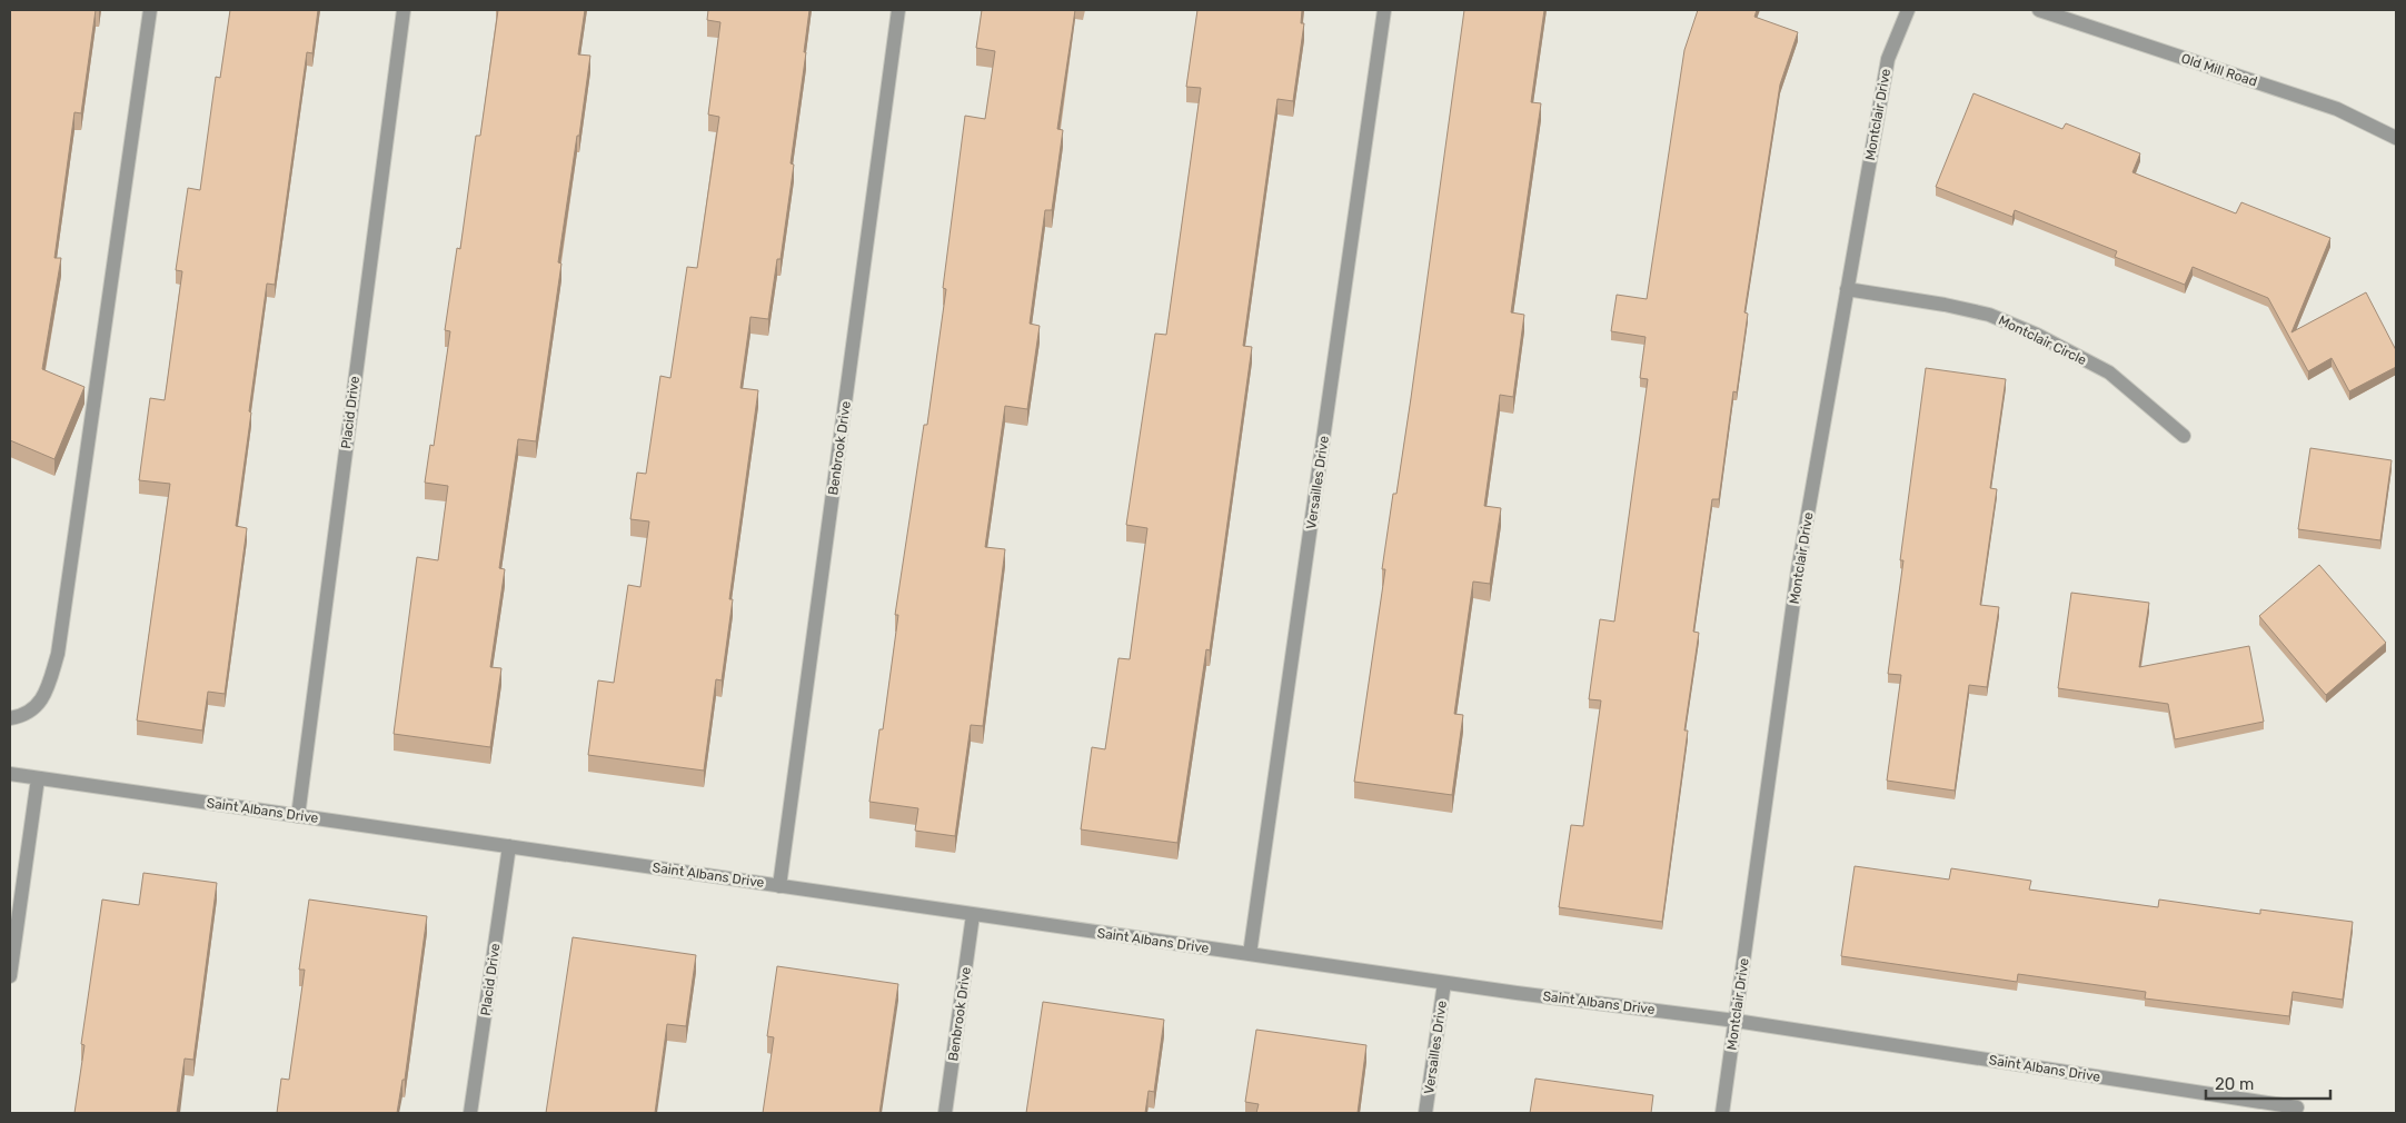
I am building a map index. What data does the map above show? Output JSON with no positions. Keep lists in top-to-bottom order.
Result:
{
  "streets": {
    "street": [
      "Old Mill Road",
      "Montclair Drive",
      "Montclair Circle",
      "Placid Drive",
      "Benbrook Drive",
      "Versailles Drive",
      "Saint Albans Drive"
    ]
  },
  "crossings": [
    ["Montclair Drive", "Montclair Circle"],
    ["Montclair Drive", "Saint Albans Drive"],
    ["Placid Drive", "Saint Albans Drive"],
    ["Benbrook Drive", "Saint Albans Drive"],
    ["Versailles Drive", "Saint Albans Drive"]
  ],
  "scale_bar": "20 m"
}
